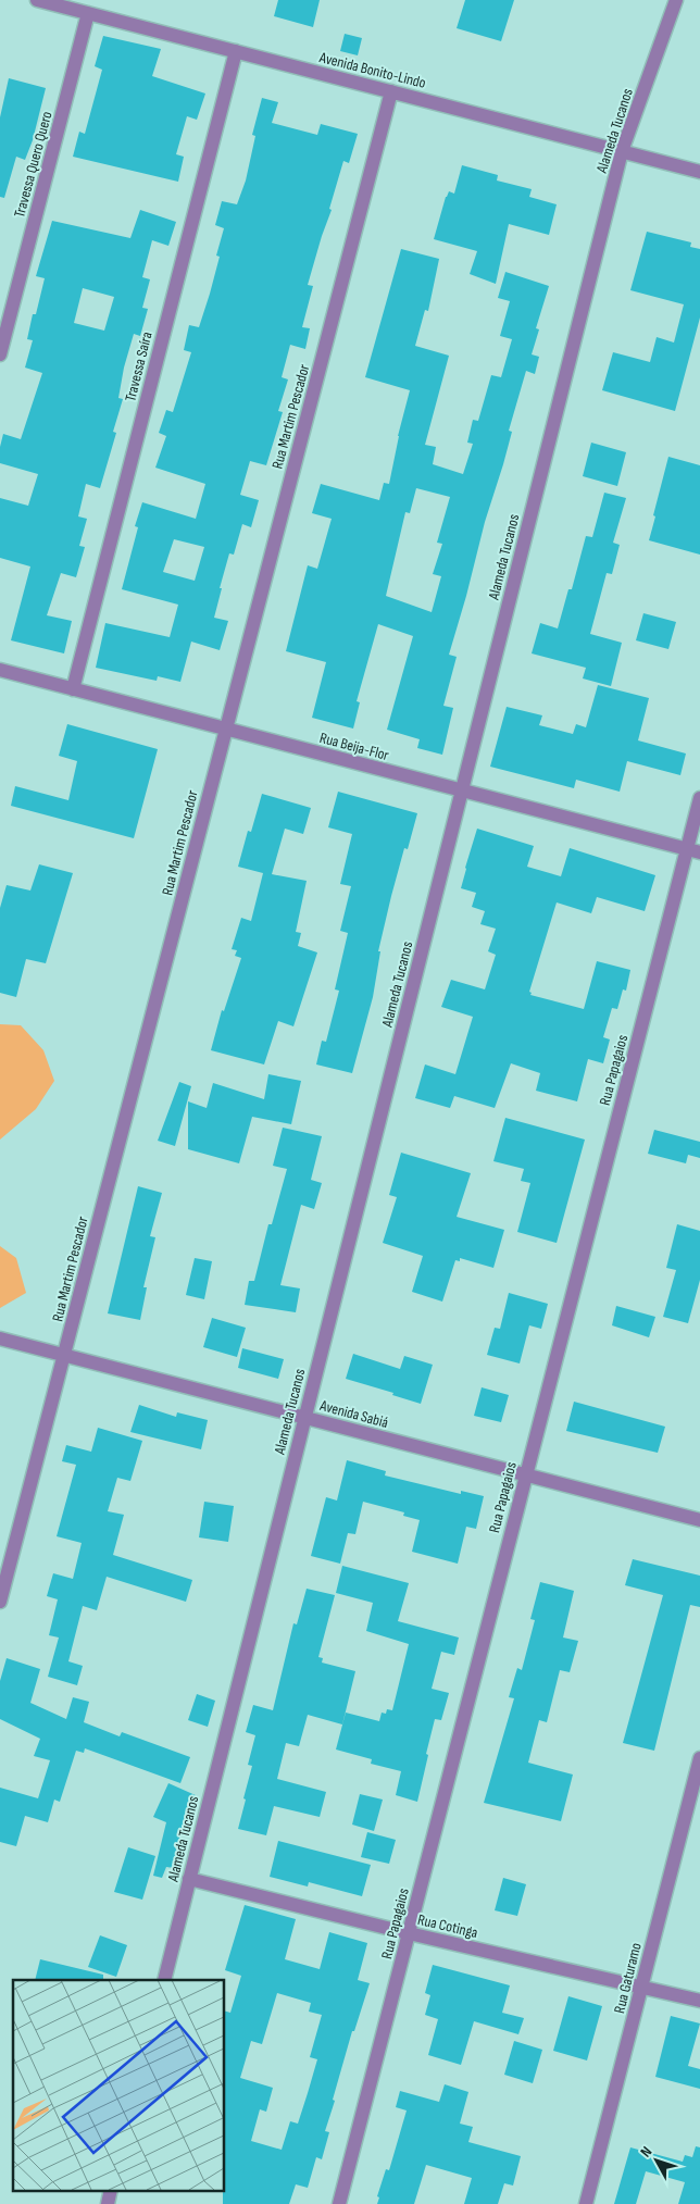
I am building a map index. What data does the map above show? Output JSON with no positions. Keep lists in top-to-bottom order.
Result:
{
  "streets": {
    "street": [
      "Avenida Bonito-Lindo",
      "Alameda Tucanos",
      "Travessa Quero Quero",
      "Travessa Saíra",
      "Rua Martim Pescador",
      "Rua Beija-Flor",
      "Rua Papagaios",
      "Avenida Sabiá",
      "Rua Cotinga",
      "Rua Gaturamo"
    ]
  },
  "crossings": [
    ["Avenida Bonito-Lindo", "Alameda Tucanos"],
    ["Avenida Bonito-Lindo", "Travessa Quero Quero"],
    ["Avenida Bonito-Lindo", "Travessa Saíra"],
    ["Avenida Bonito-Lindo", "Rua Martim Pescador"],
    ["Alameda Tucanos", "Rua Beija-Flor"],
    ["Alameda Tucanos", "Avenida Sabiá"],
    ["Alameda Tucanos", "Rua Cotinga"],
    ["Travessa Saíra", "Rua Beija-Flor"],
    ["Rua Martim Pescador", "Rua Beija-Flor"],
    ["Rua Martim Pescador", "Avenida Sabiá"],
    ["Rua Beija-Flor", "Rua Papagaios"],
    ["Rua Papagaios", "Avenida Sabiá"],
    ["Rua Papagaios", "Rua Cotinga"],
    ["Rua Cotinga", "Rua Gaturamo"]
  ],
  "north": "top left"
}
